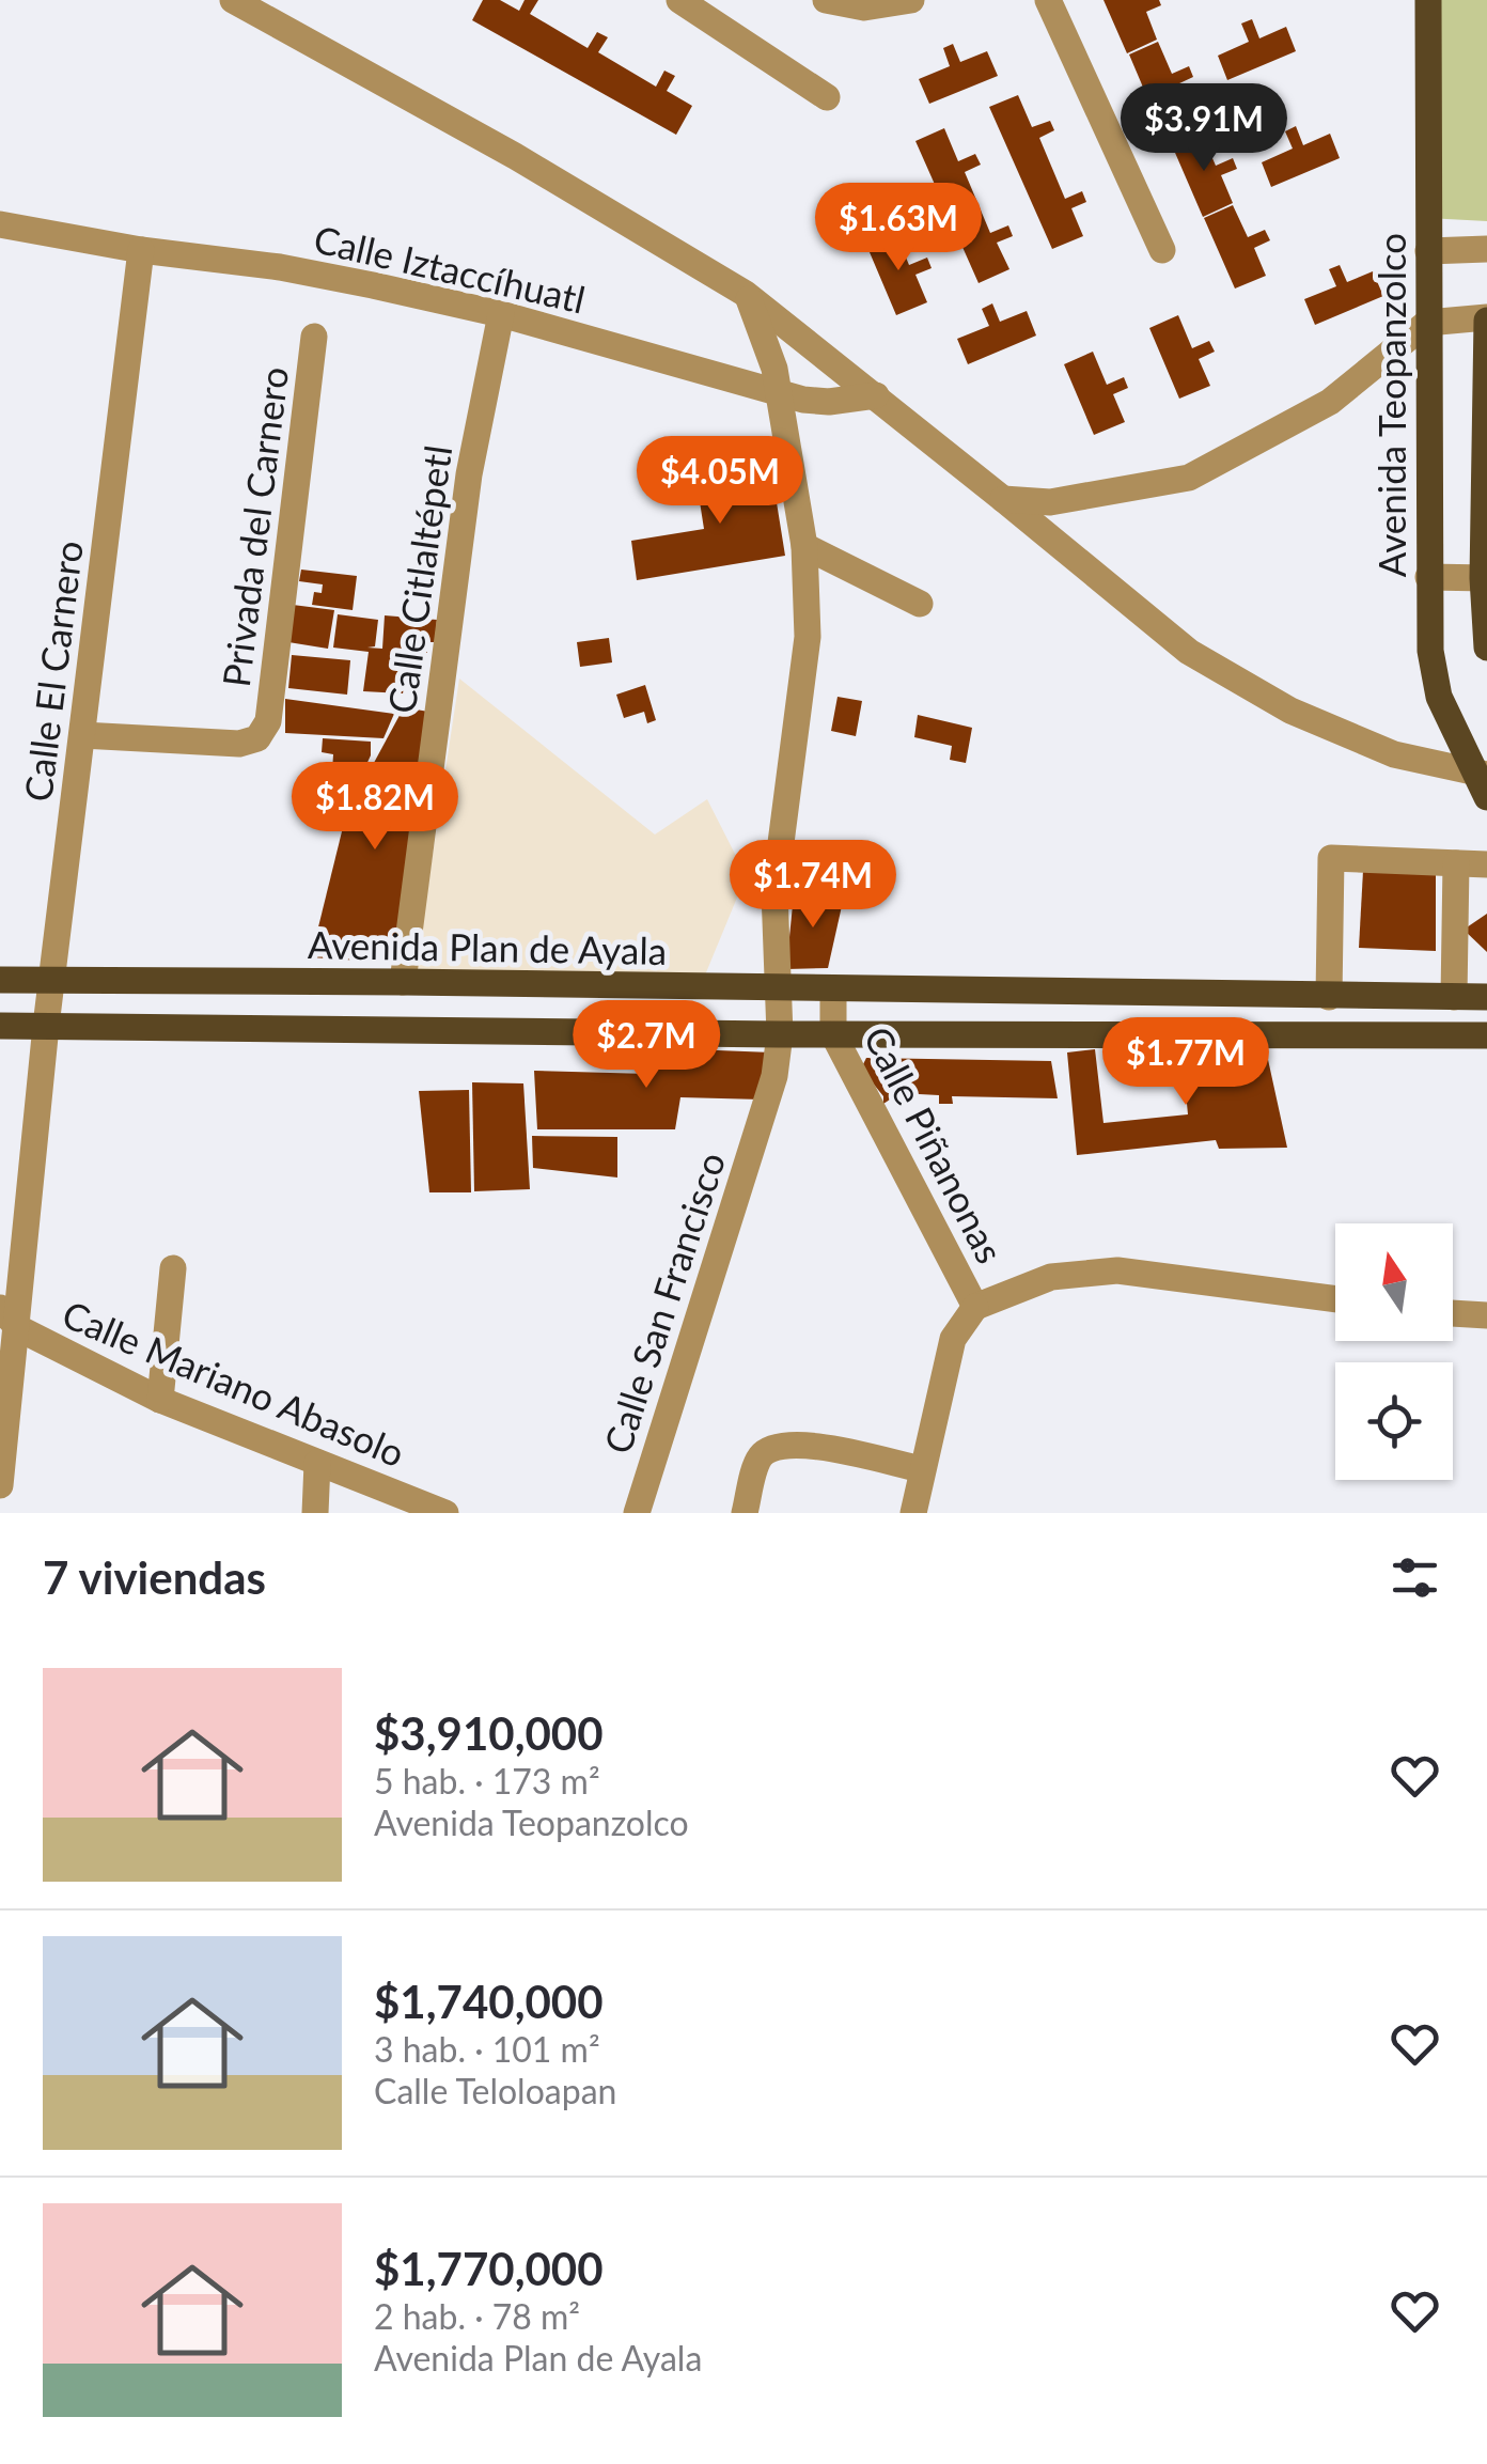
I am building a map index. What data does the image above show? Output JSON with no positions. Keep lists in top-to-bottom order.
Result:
{
  "streets": {
    "main road": ["Avenida Teopanzolco", "Avenida Plan de Ayala"],
    "street": [
      "Calle Iztaccíhuatl",
      "Privada del Carnero",
      "Calle Citlaltépetl",
      "Calle El Carnero",
      "Calle Piñanonas",
      "Calle San Francisco",
      "Calle Mariano Abasolo"
    ]
  },
  "crossings": [
    ["Calle Iztaccíhuatl", "Calle Citlaltépetl"],
    ["Calle Iztaccíhuatl", "Calle El Carnero"],
    ["Calle Iztaccíhuatl", "Calle San Francisco"],
    ["Privada del Carnero", "Calle El Carnero"],
    ["Calle Citlaltépetl", "Avenida Plan de Ayala"],
    ["Calle El Carnero", "Avenida Plan de Ayala"],
    ["Calle El Carnero", "Calle Mariano Abasolo"],
    ["Avenida Plan de Ayala", "Calle Piñanonas"],
    ["Avenida Plan de Ayala", "Calle San Francisco"]
  ],
  "north": "top",
  "page": {
    "price": [
      "$3.91M",
      "$1.63M",
      "$4.05M",
      "$1.82M",
      "$1.74M",
      "$2.7M",
      "$1.77M"
    ],
    "heading": "7 viviendas",
    "list": [
      {
        "name": "$3,910,000",
        "note": "5 hab. · 173 m² · Avenida Teopanzolco"
      },
      {
        "name": "$1,740,000",
        "note": "3 hab. · 101 m² · Calle Teloloapan"
      },
      {
        "name": "$1,770,000",
        "note": "2 hab. · 78 m² · Avenida Plan de Ayala"
      }
    ]
  }
}
